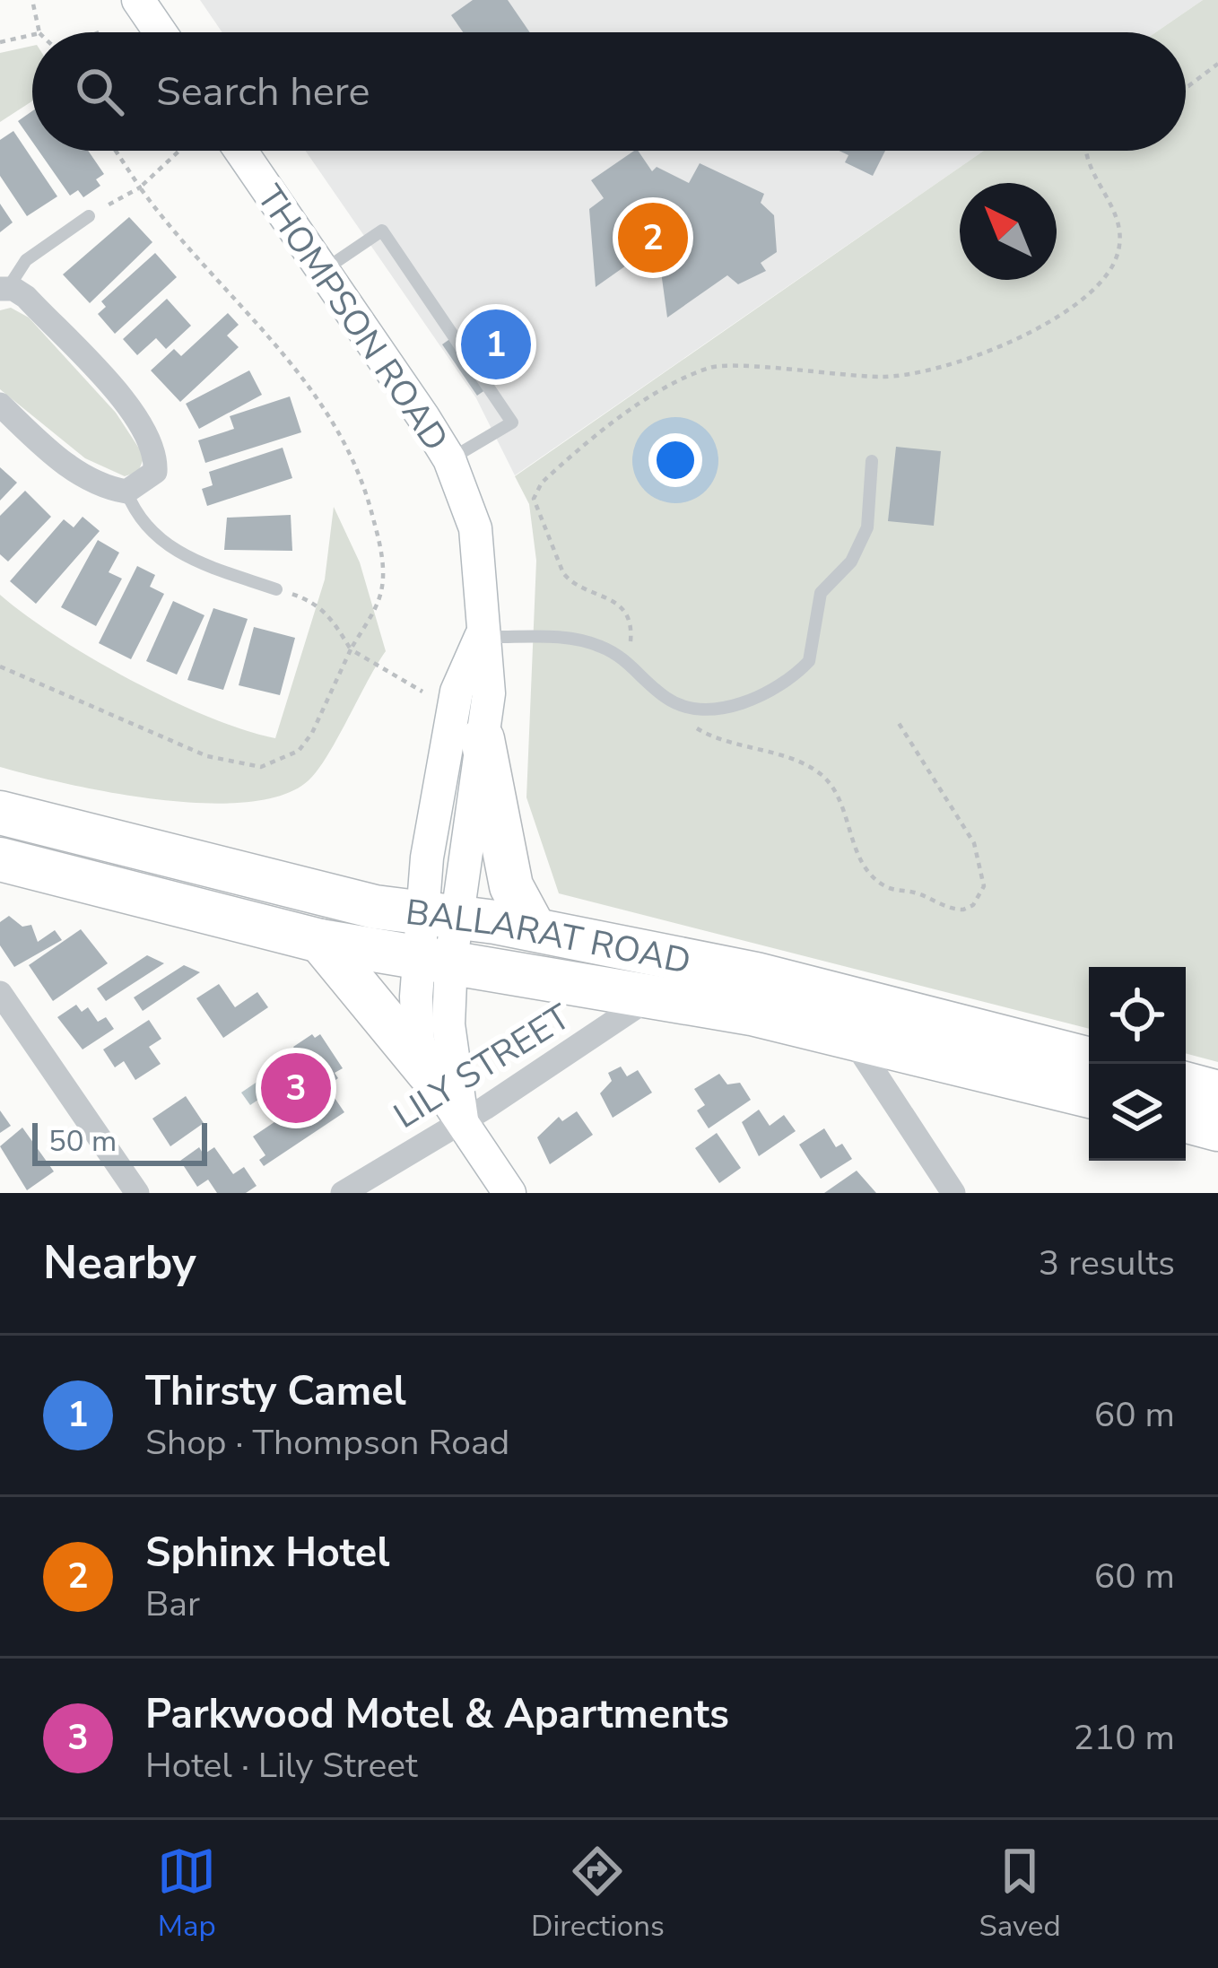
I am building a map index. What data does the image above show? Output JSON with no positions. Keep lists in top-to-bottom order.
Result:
{
  "streets": {
    "highway": ["BALLARAT ROAD"],
    "main road": ["THOMPSON ROAD"],
    "street": ["LILY STREET"]
  },
  "crossings": [
    ["THOMPSON ROAD", "BALLARAT ROAD"],
    ["BALLARAT ROAD", "LILY STREET"]
  ],
  "scale_bar": "50 m",
  "north": "top left",
  "page": {
    "search": "Search here",
    "pins": ["2", "1", "3"],
    "scale": "50 m",
    "heading": ["Nearby", "3 results"],
    "list": [
      {
        "mark": "1",
        "name": "Thirsty Camel",
        "note": "Shop · Thompson Road",
        "value": "60 m"
      },
      {
        "mark": "2",
        "name": "Sphinx Hotel",
        "note": "Bar",
        "value": "60 m"
      },
      {
        "mark": "3",
        "name": "Parkwood Motel & Apartments",
        "note": "Hotel · Lily Street",
        "value": "210 m"
      }
    ],
    "nav": ["Map", "Directions", "Saved"]
  }
}
